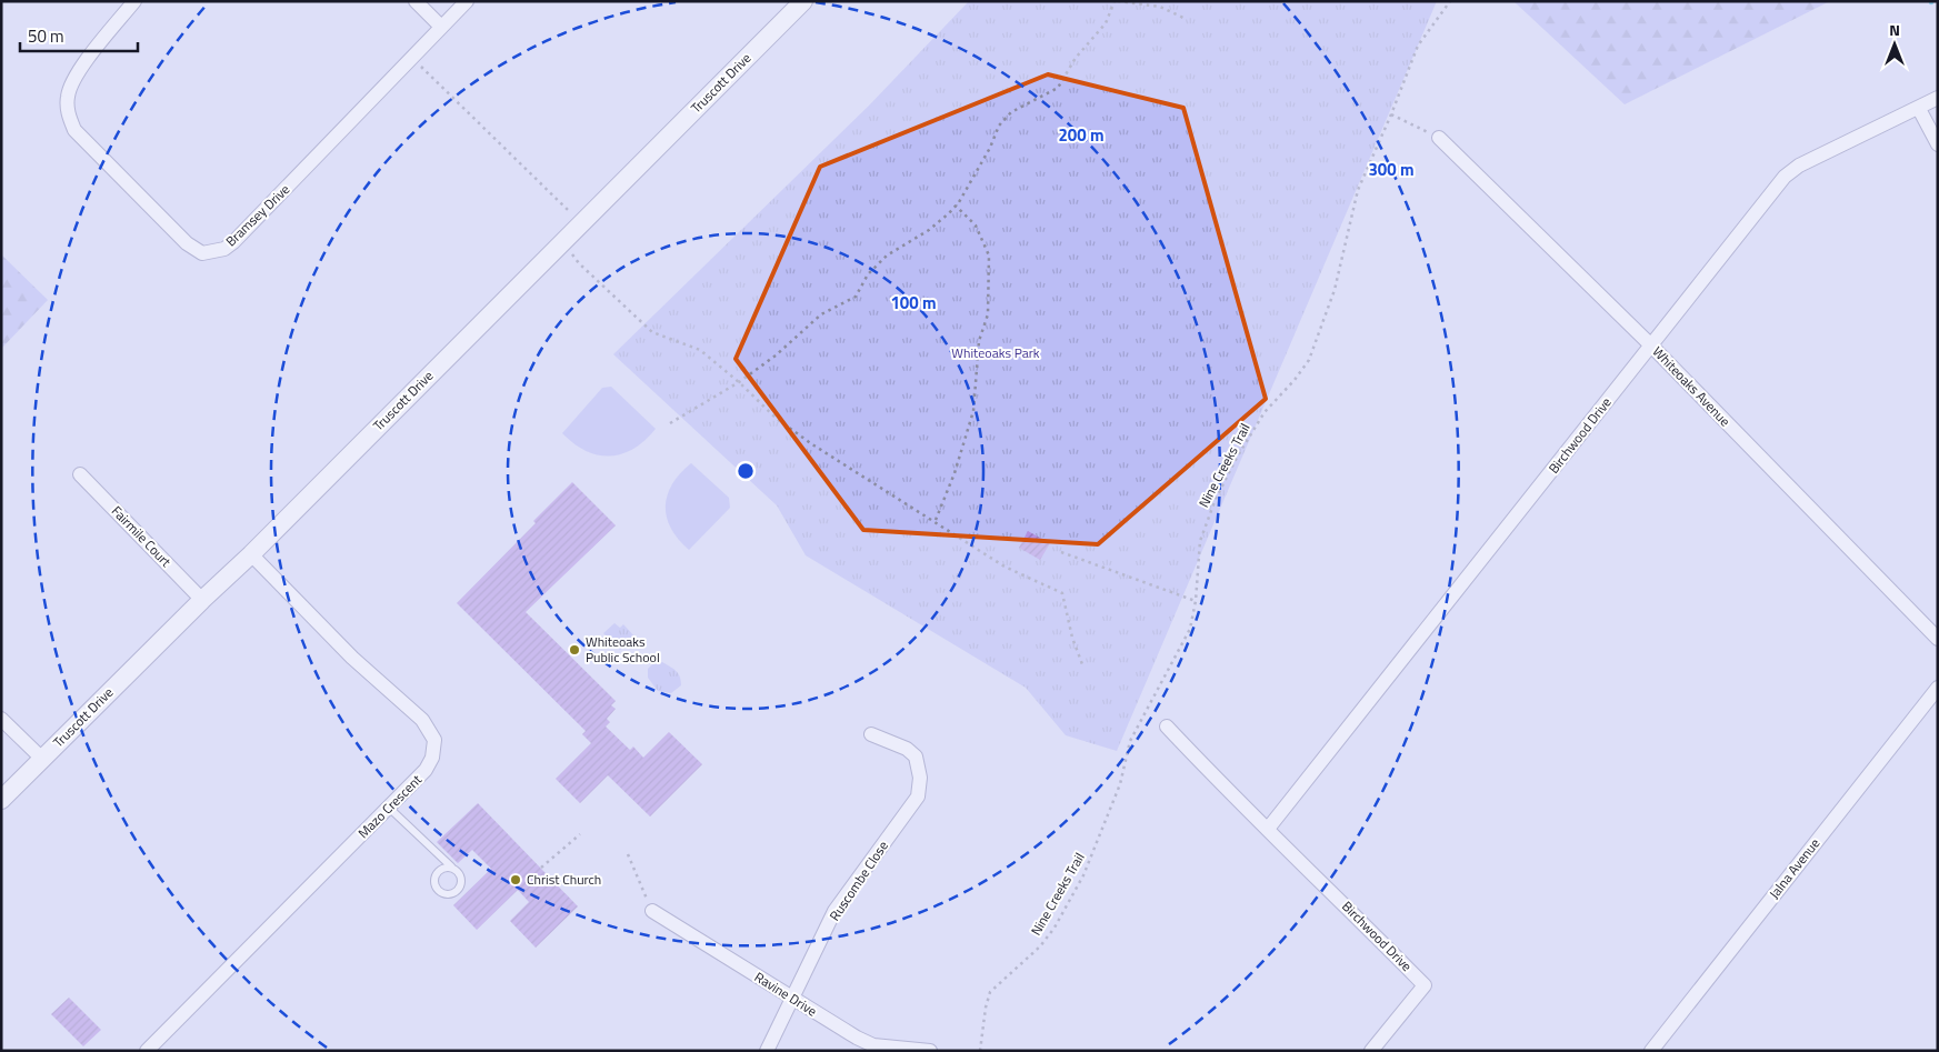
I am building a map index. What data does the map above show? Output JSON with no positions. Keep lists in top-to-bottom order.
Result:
{
  "streets": {
    "street": [
      "Truscott Drive",
      "Bramsey Drive",
      "Whiteoaks Avenue",
      "Birchwood Drive",
      "Fairmile Court",
      "Mazo Crescent",
      "Jalna Avenue",
      "Ruscombe Close",
      "Ravine Drive"
    ],
    "path": ["Nine Creeks Trail"]
  },
  "crossings": [
    ["Truscott Drive", "Fairmile Court"],
    ["Truscott Drive", "Mazo Crescent"],
    ["Whiteoaks Avenue", "Birchwood Drive"],
    ["Ruscombe Close", "Ravine Drive"]
  ],
  "parks": ["Whiteoaks Park"],
  "places": ["Whiteoaks Public School", "Christ Church"],
  "scale_bar": "50 m",
  "north": "top",
  "rings": ["200 m", "300 m", "100 m"]
}
